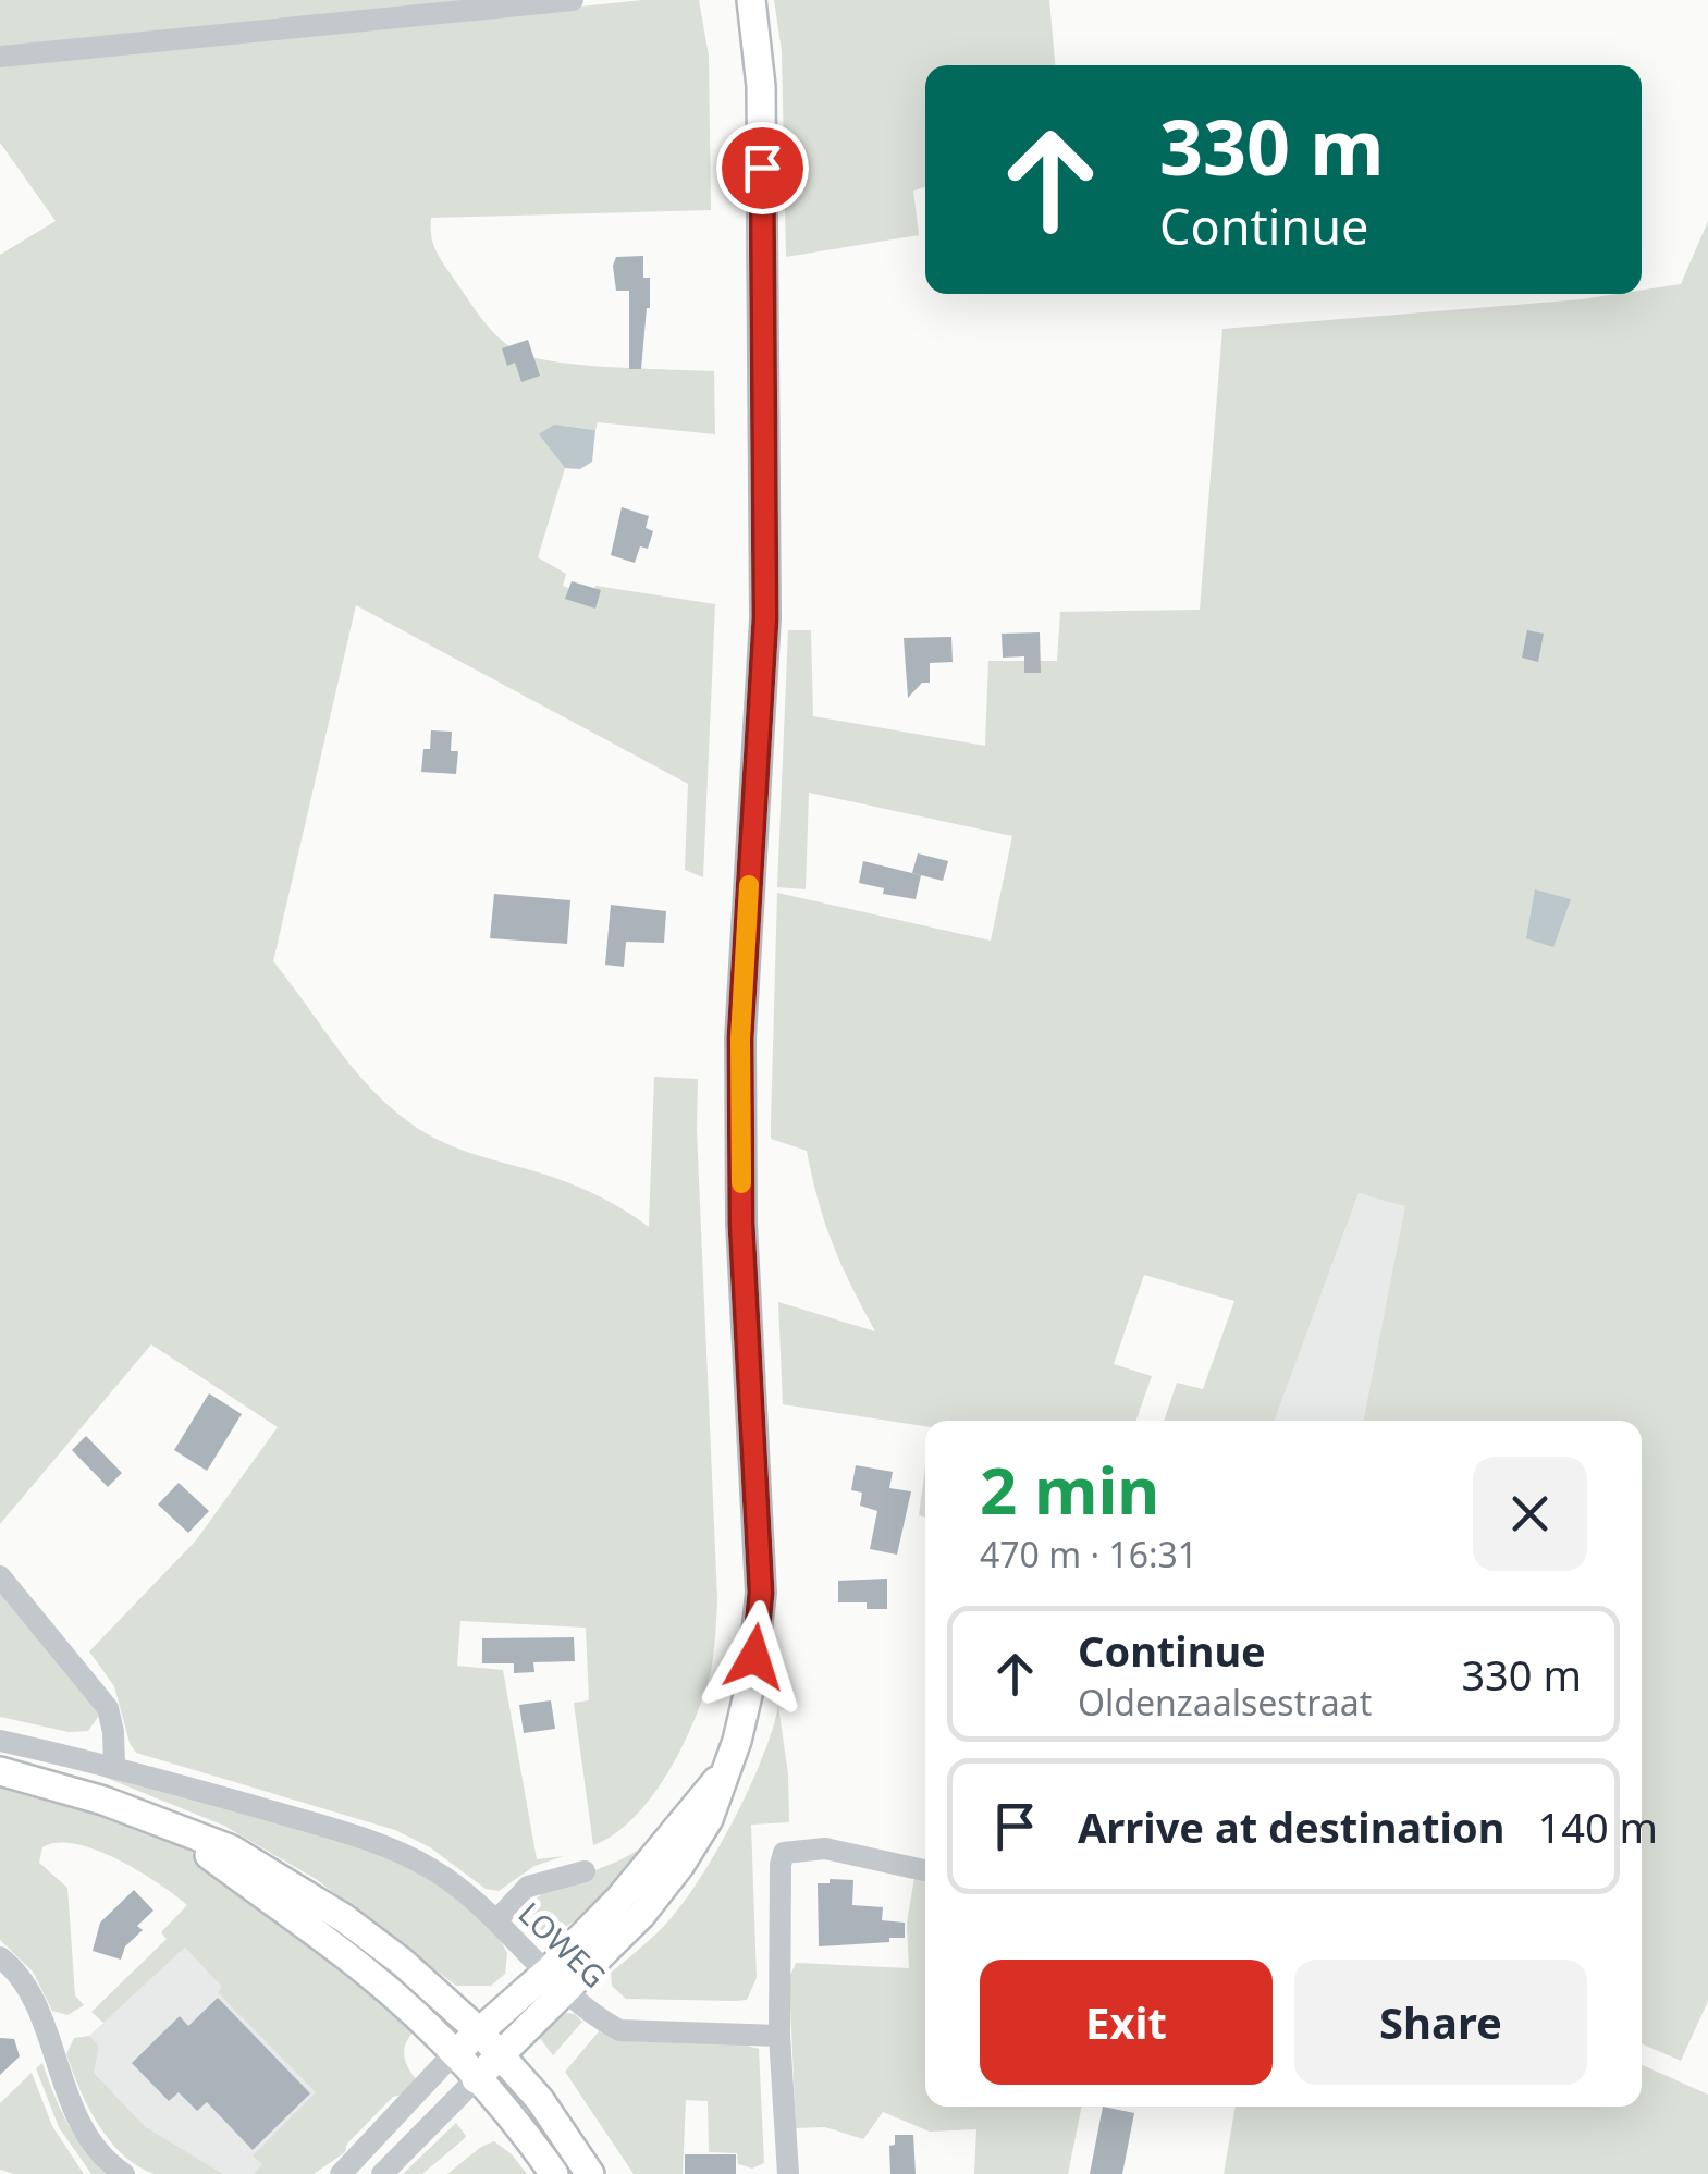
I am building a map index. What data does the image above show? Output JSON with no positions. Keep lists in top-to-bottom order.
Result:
{
  "streets": {
    "street": ["LOWEG"]
  },
  "page": {
    "turn": ["330 m", "Continue"],
    "heading": ["2 min", "470 m · 16:31"],
    "list": [
      {
        "name": "Continue",
        "note": "Oldenzaalsestraat",
        "value": "330 m"
      },
      {
        "name": "Arrive at destination",
        "value": "140 m"
      }
    ],
    "buttons": ["Exit", "Share"]
  }
}
